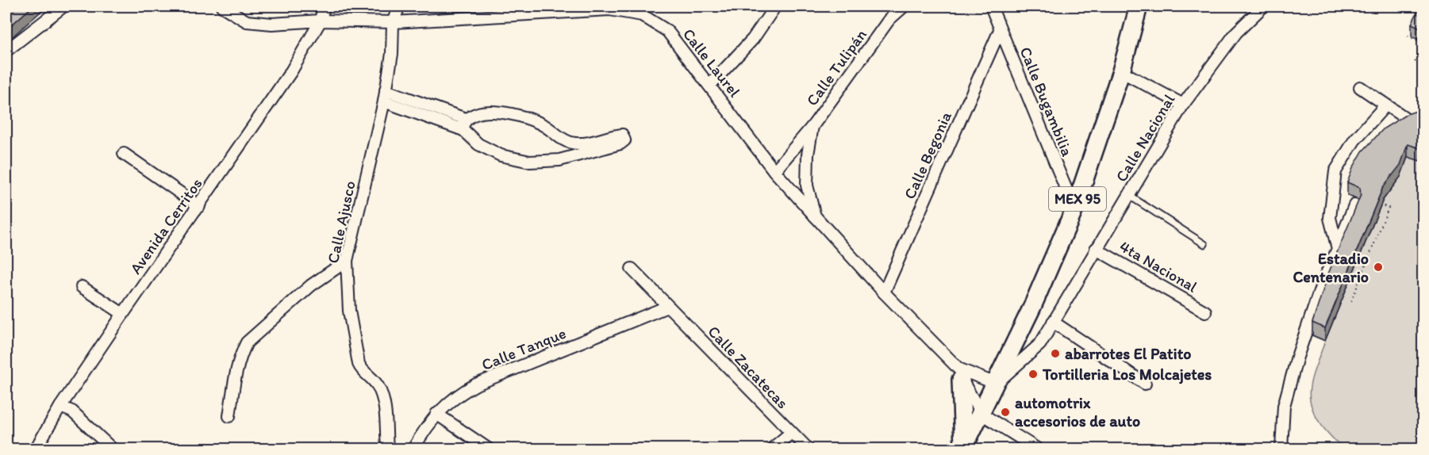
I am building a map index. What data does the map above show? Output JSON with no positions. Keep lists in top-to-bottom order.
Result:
{
  "streets": {
    "main road": ["MEX 95"],
    "street": [
      "Calle Laurel",
      "Calle Tulipán",
      "Calle Bugambilia",
      "Calle Nacional",
      "Calle Begonia",
      "Calle Ajusco",
      "Avenida Cerritos",
      "4ta Nacional",
      "Calle Tanque",
      "Calle Zacatecas"
    ]
  },
  "crossings": [
    ["Calle Laurel", "Calle Tulipán"],
    ["Calle Laurel", "Calle Nacional"],
    ["Calle Laurel", "Calle Begonia"],
    ["Calle Laurel", "MEX 95"],
    ["Calle Laurel", "Calle Ajusco"],
    ["Calle Laurel", "Avenida Cerritos"],
    ["Calle Bugambilia", "Calle Begonia"],
    ["Calle Bugambilia", "MEX 95"],
    ["Calle Nacional", "MEX 95"],
    ["Calle Nacional", "4ta Nacional"],
    ["Calle Tanque", "Calle Zacatecas"]
  ],
  "places": [
    "Estadio Centenario",
    "abarrotes El Patito",
    "Tortilleria Los Molcajetes",
    "automotrix accesorios de auto"
  ]
}
